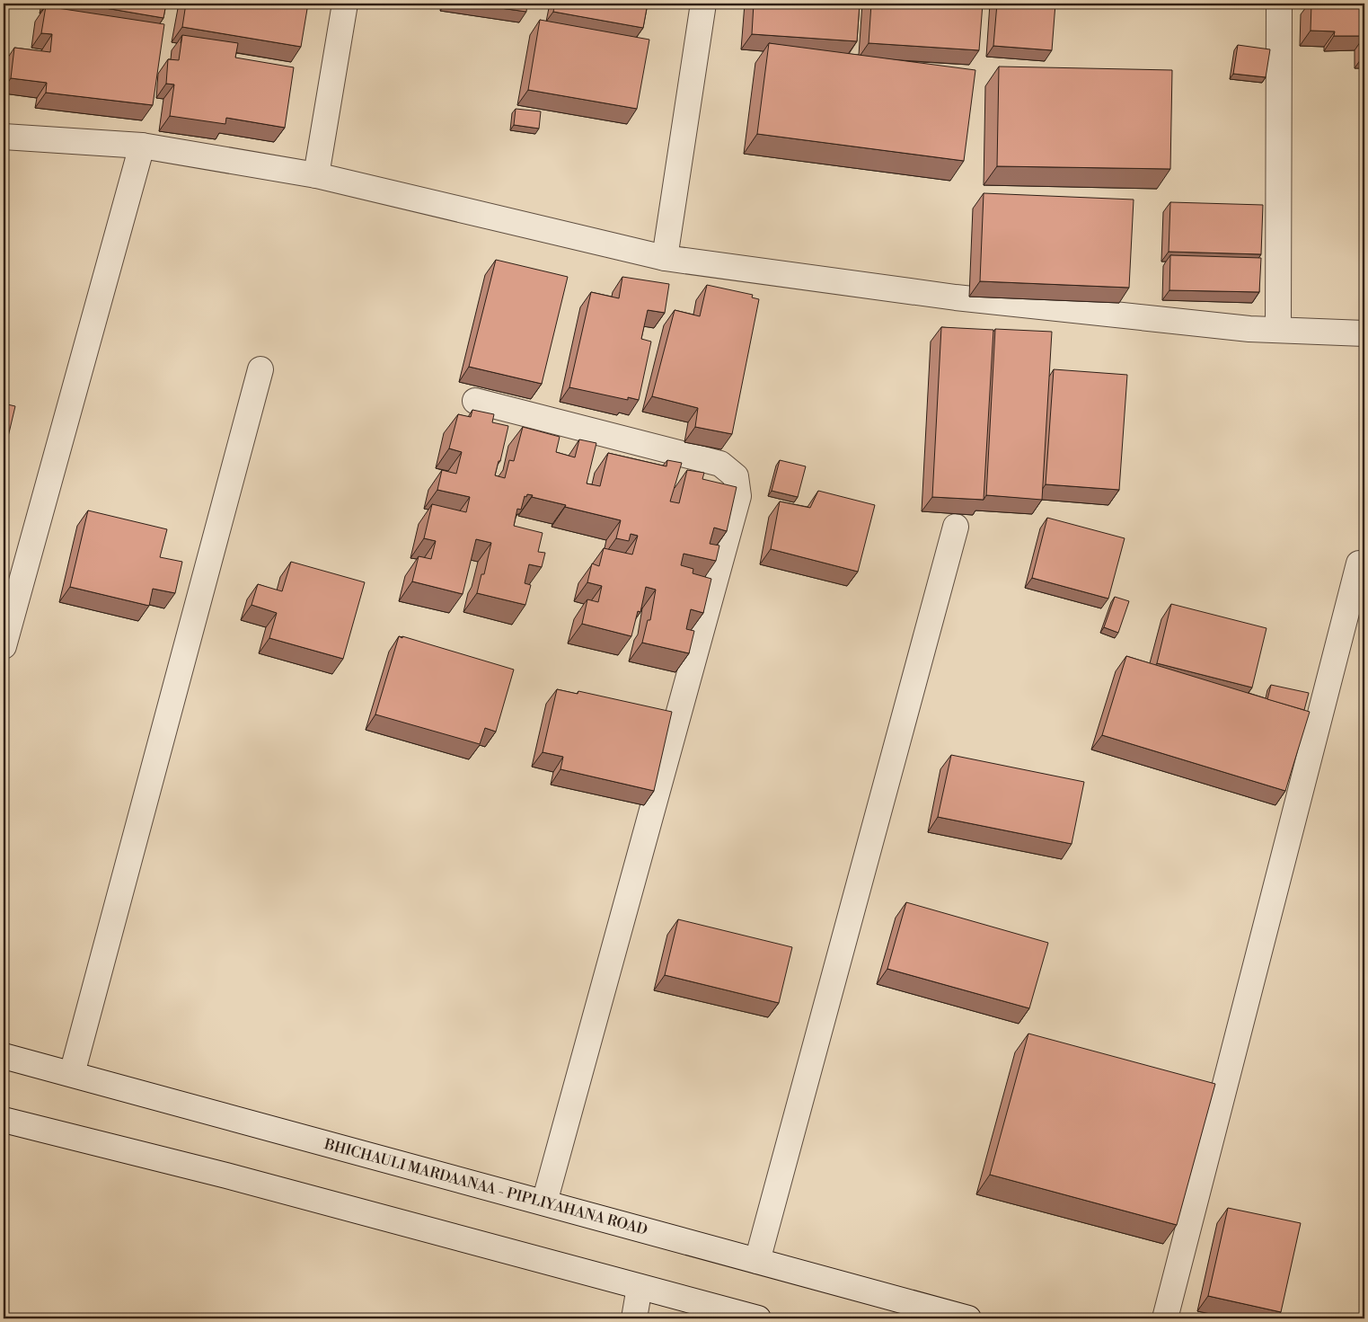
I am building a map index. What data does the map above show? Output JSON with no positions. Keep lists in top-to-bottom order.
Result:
{
  "streets": {
    "street": ["BHICHAULI MARDAANAA - PIPLIYAHANA ROAD"]
  }
}
